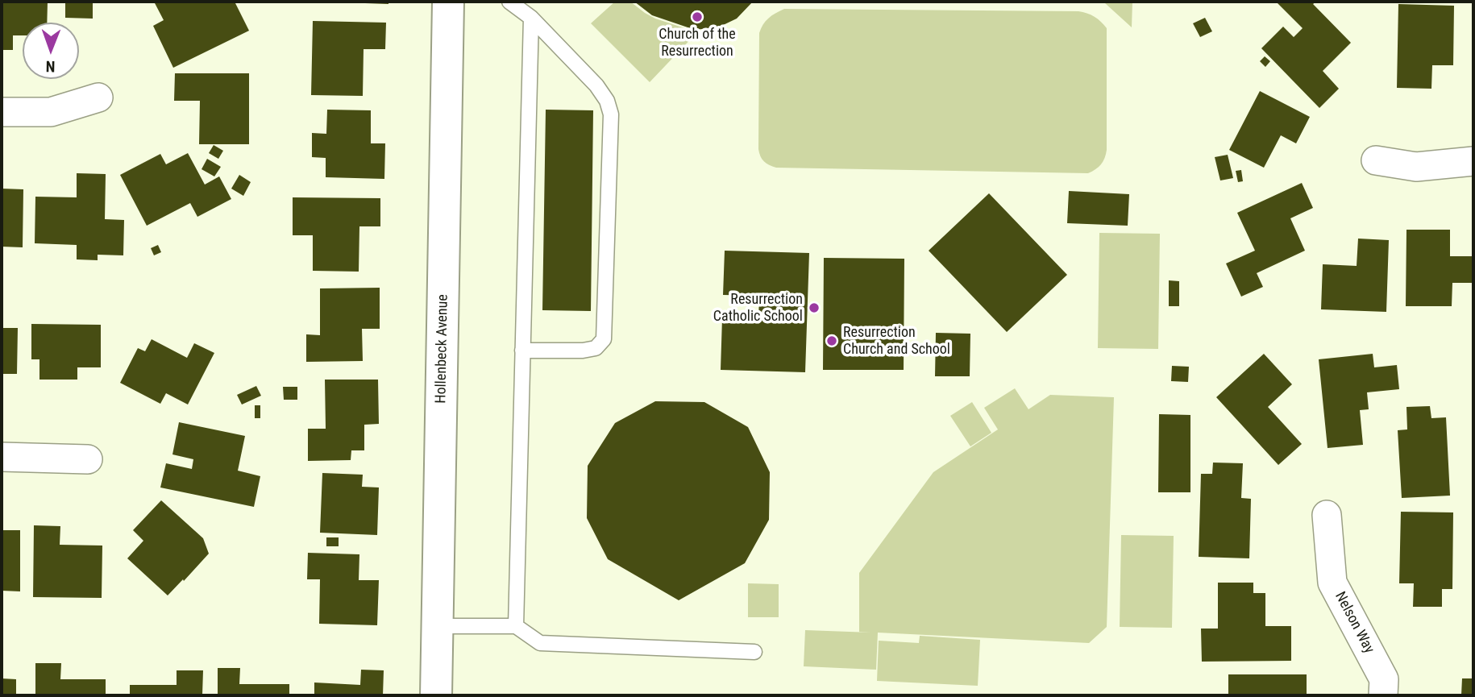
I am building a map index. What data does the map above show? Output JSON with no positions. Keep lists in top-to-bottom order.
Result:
{
  "streets": {
    "street": ["Hollenbeck Avenue", "Nelson Way"]
  },
  "places": ["Church of the Resurrection", "Resurrection Catholic School", "Resurrection Church and School"],
  "north": "bottom"
}
